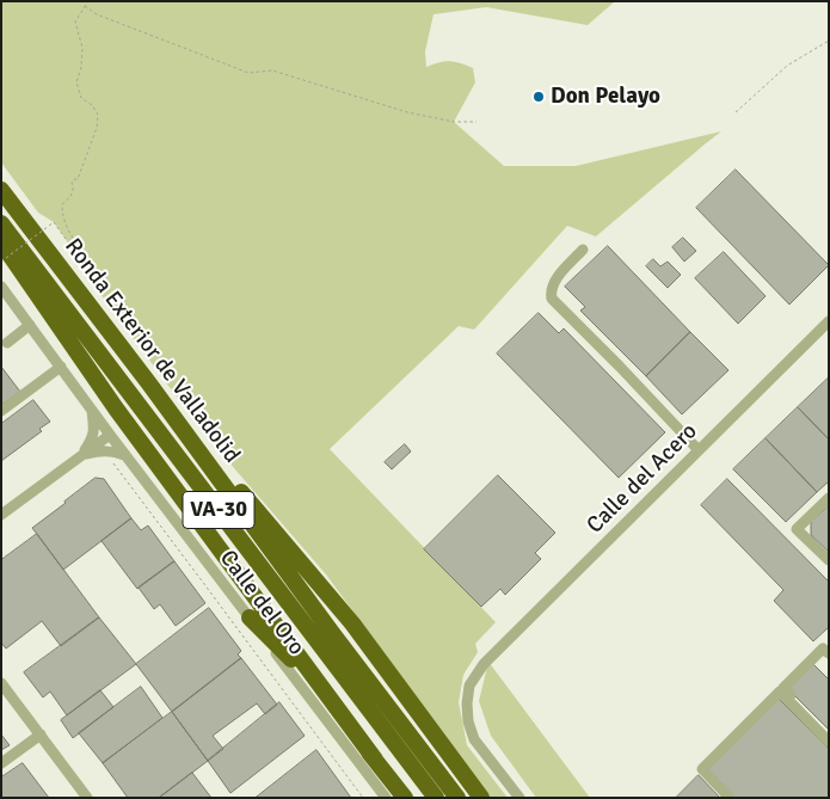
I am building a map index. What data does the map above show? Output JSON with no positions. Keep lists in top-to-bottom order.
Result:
{
  "streets": {
    "highway": ["Ronda Exterior de Valladolid", "VA-30"],
    "street": ["Calle del Acero", "Calle del Oro"]
  },
  "places": ["Don Pelayo"]
}
